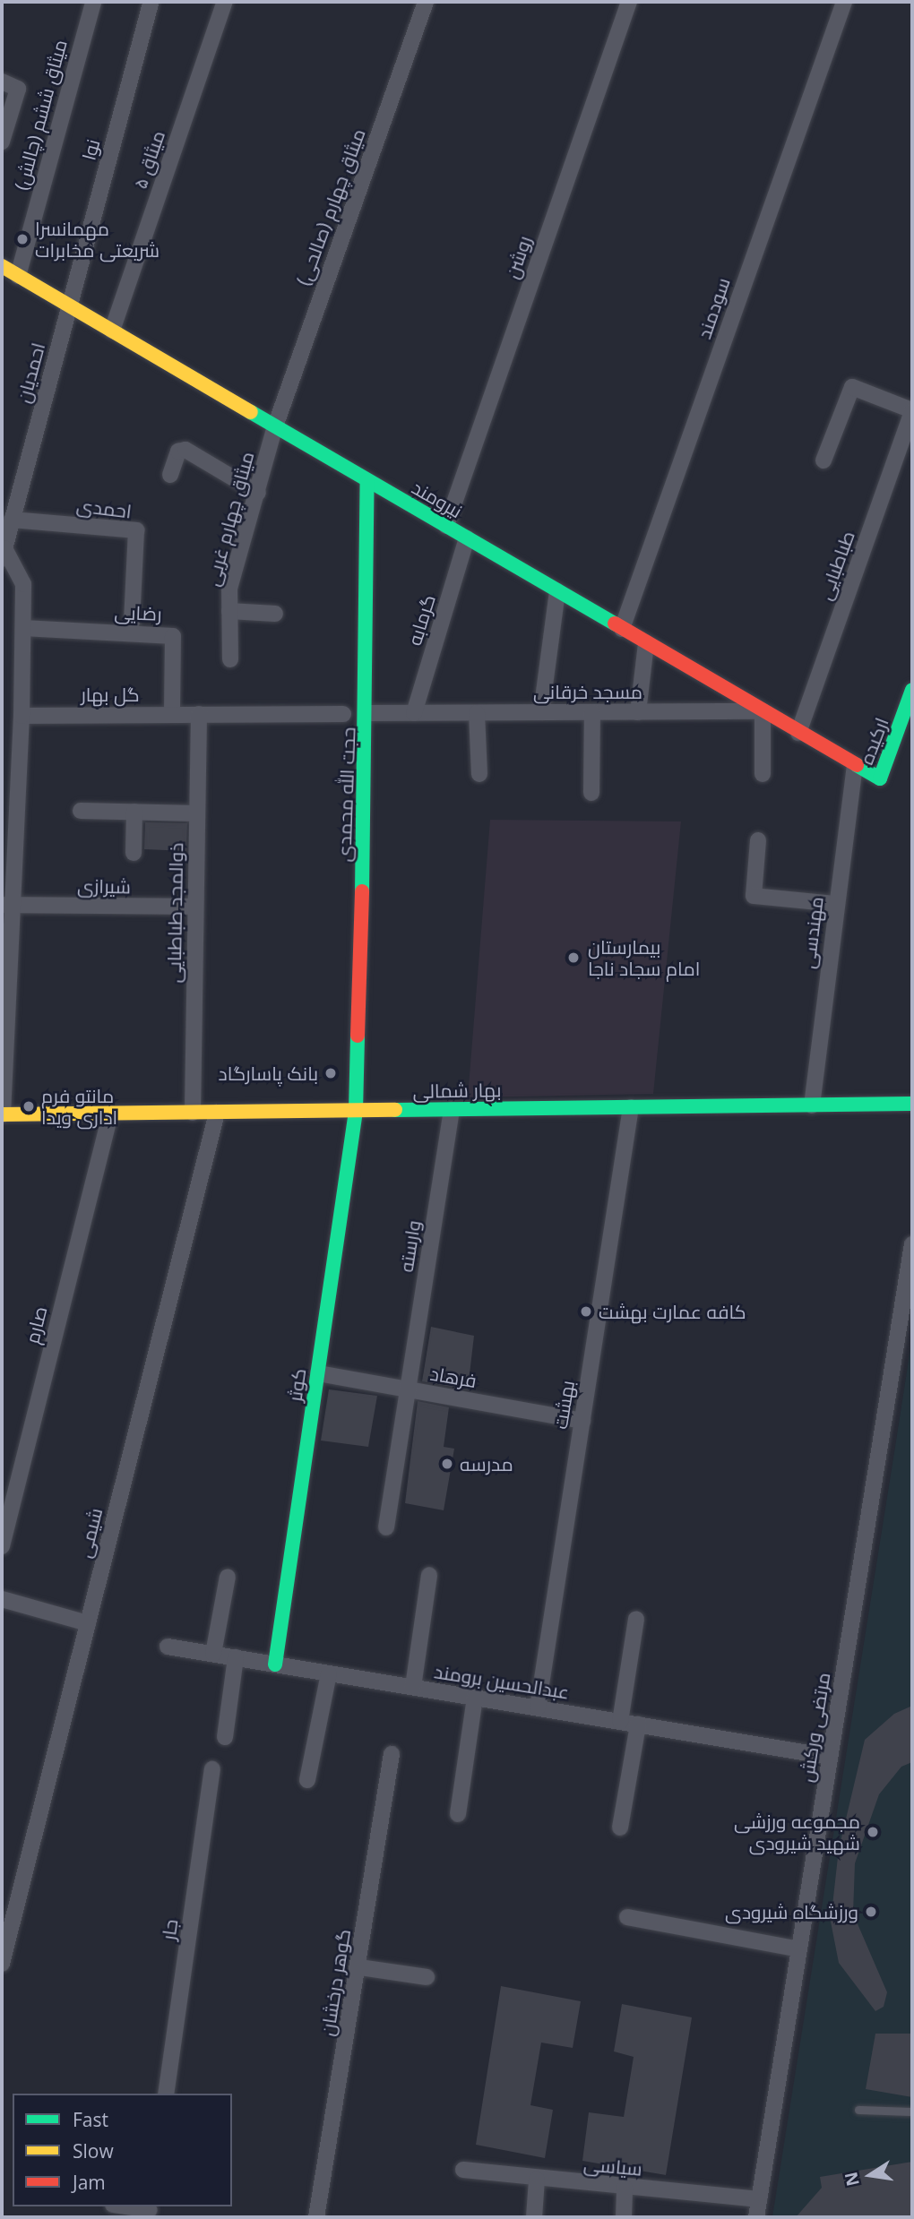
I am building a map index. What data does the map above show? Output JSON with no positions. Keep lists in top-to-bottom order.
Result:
{
  "streets": {
    "street": [
      "میثاق ششم (چالش)",
      "نوا",
      "میثاق ۵",
      "میثاق چهارم (صالحی)",
      "روشن",
      "سودمند",
      "احمدیان",
      "نیرومند",
      "احمدی",
      "میثاق چهارم غربی",
      "طباطبایی",
      "رضایی",
      "گرمابه",
      "مسجد خرقانی",
      "گل بهار",
      "ارکیده",
      "حجت الله محمدی",
      "شیرازی",
      "ذوالمجد طباطبایی",
      "مهندسی",
      "بهار شمالی",
      "وارسته",
      "صارم",
      "فرهاد",
      "کوثر",
      "بهشت",
      "شیمی",
      "عبدالحسین برومند",
      "مرتضی ورکش",
      "جار",
      "گوهر درخشان",
      "سیاسی"
    ]
  },
  "crossings": [
    ["میثاق ششم (چالش)", "نیرومند"],
    ["نوا", "احمدیان"],
    ["نوا", "نیرومند"],
    ["میثاق ۵", "نیرومند"],
    ["میثاق چهارم (صالحی)", "نیرومند"],
    ["میثاق چهارم (صالحی)", "میثاق چهارم غربی"],
    ["روشن", "نیرومند"],
    ["سودمند", "نیرومند"],
    ["احمدیان", "نیرومند"],
    ["احمدیان", "احمدی"],
    ["نیرومند", "میثاق چهارم غربی"],
    ["نیرومند", "طباطبایی"],
    ["نیرومند", "گرمابه"],
    ["نیرومند", "مسجد خرقانی"],
    ["نیرومند", "ارکیده"],
    ["نیرومند", "حجت الله محمدی"],
    ["نیرومند", "مهندسی"],
    ["رضایی", "گل بهار"],
    ["گرمابه", "مسجد خرقانی"],
    ["مسجد خرقانی", "حجت الله محمدی"],
    ["گل بهار", "ذوالمجد طباطبایی"],
    ["ارکیده", "مهندسی"],
    ["حجت الله محمدی", "بهار شمالی"],
    ["حجت الله محمدی", "کوثر"],
    ["شیرازی", "ذوالمجد طباطبایی"],
    ["ذوالمجد طباطبایی", "بهار شمالی"],
    ["مهندسی", "بهار شمالی"],
    ["بهار شمالی", "وارسته"],
    ["بهار شمالی", "صارم"],
    ["بهار شمالی", "کوثر"],
    ["بهار شمالی", "بهشت"],
    ["بهار شمالی", "شیمی"],
    ["وارسته", "فرهاد"],
    ["فرهاد", "کوثر"],
    ["فرهاد", "بهشت"],
    ["کوثر", "عبدالحسین برومند"],
    ["بهشت", "عبدالحسین برومند"],
    ["عبدالحسین برومند", "مرتضی ورکش"],
    ["مرتضی ورکش", "سیاسی"]
  ],
  "places": [
    "مهمانسرا شریعتی مخابرات",
    "بیمارستان امام سجاد ناجا",
    "بانک پاسارگاد",
    "مانتو فرم اداری ویدا",
    "کافه عمارت بهشت",
    "مدرسه",
    "مجموعه ورزشی شهید شیرودی",
    "ورزشگاه شیرودی"
  ],
  "legend": ["Fast", "Slow", "Jam"],
  "north": "left"
}
